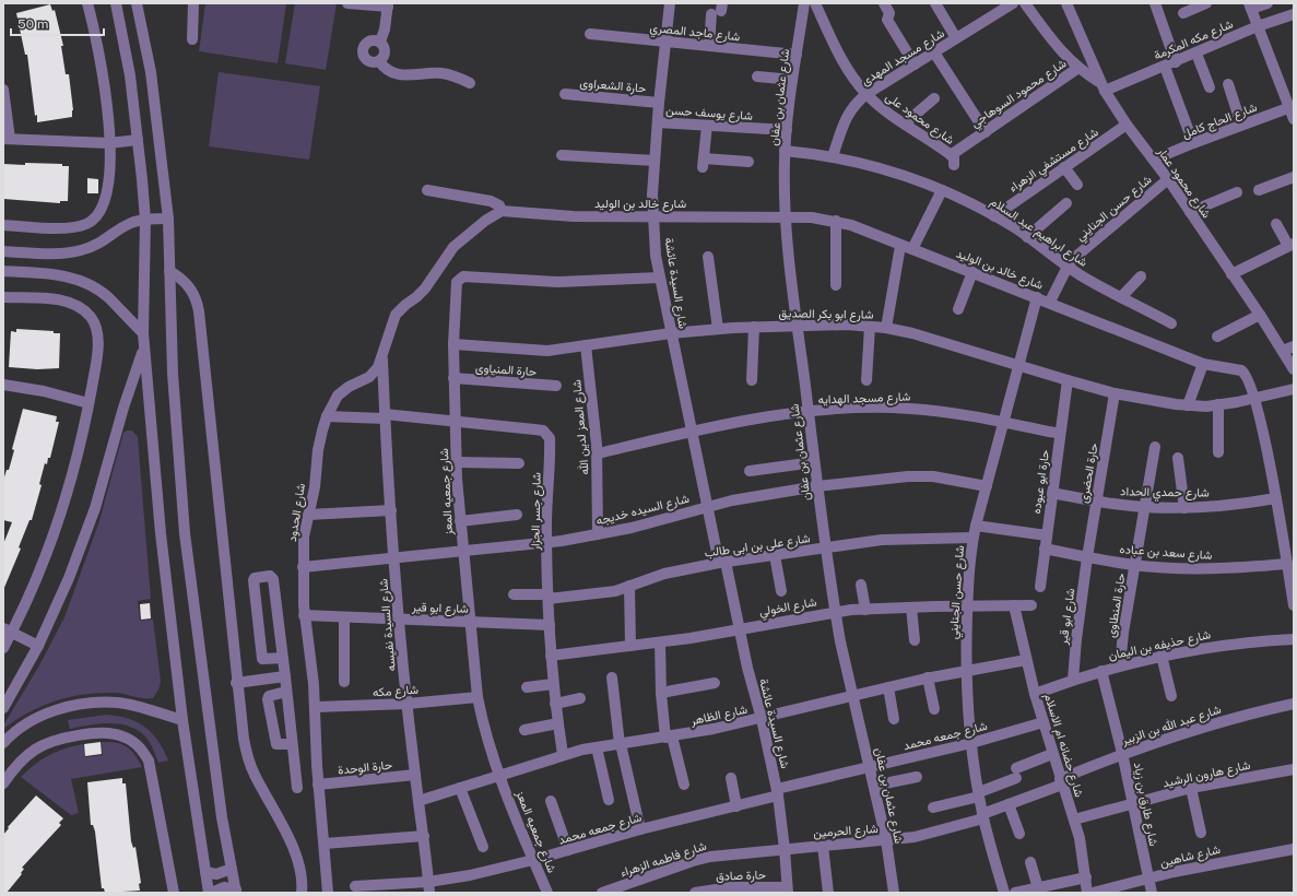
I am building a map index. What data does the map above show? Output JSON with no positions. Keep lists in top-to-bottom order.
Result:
{
  "streets": {
    "street": [
      "شارع ماجد المصري",
      "شارع مكه المكرمة",
      "شارع مسجد المهدى",
      "حارة الشعراوى",
      "شارع محمود السوهاجي",
      "شارع عثمان بن عفان",
      "شارع يوسف حسن",
      "شارع محمود على",
      "شارع الحاج كامل",
      "شارع مستشفي الزهراء",
      "شارع محمود عمار",
      "شارع خالد بن الوليد",
      "شارع حسن الجنايني",
      "شارع ابراهيم عبد السلام",
      "شارع السيدة عائشة",
      "شارع ابو بكر الصديق",
      "حارة المنياوى",
      "شارع مسجد الهدايه",
      "شارع المعز لدين الله",
      "حارة الحضرى",
      "حارة ابو عبوده",
      "شارع جمعيه المعز",
      "شارع حمدي الحداد",
      "شارع السيده خديجه",
      "شارع جسر الجزار",
      "شارع الحدود",
      "شارع على بن ابى طالب",
      "شارع سعد بن عباده",
      "حارة المنطاوى",
      "شارع الخولي",
      "شارع ابو قير",
      "شارع السيدة نفيسه",
      "شارع حذيفه بن اليمان",
      "شارع مكه",
      "شارع الظاهر",
      "شارع عبد الله بن الزبير",
      "شارع جمعه محمد",
      "شارع حضانه ام الاسلام",
      "حارة الوحدة",
      "شارع هارون الرشيد",
      "شارع طارق بن زياد",
      "شارع الحرمين",
      "شارع شاهين",
      "شارع فاطمه الزهراء",
      "حارة صادق"
    ]
  },
  "crossings": [
    ["شارع ماجد المصري", "شارع عثمان بن عفان"],
    ["شارع ماجد المصري", "شارع السيدة عائشة"],
    ["شارع مكه المكرمة", "شارع محمود عمار"],
    ["شارع مسجد المهدى", "شارع محمود على"],
    ["شارع مسجد المهدى", "شارع ابراهيم عبد السلام"],
    ["حارة الشعراوى", "شارع السيدة عائشة"],
    ["شارع محمود السوهاجي", "شارع محمود على"],
    ["شارع عثمان بن عفان", "شارع يوسف حسن"],
    ["شارع عثمان بن عفان", "شارع خالد بن الوليد"],
    ["شارع عثمان بن عفان", "شارع ابراهيم عبد السلام"],
    ["شارع عثمان بن عفان", "شارع ابو بكر الصديق"],
    ["شارع عثمان بن عفان", "شارع مسجد الهدايه"],
    ["شارع عثمان بن عفان", "شارع السيده خديجه"],
    ["شارع عثمان بن عفان", "شارع على بن ابى طالب"],
    ["شارع عثمان بن عفان", "شارع الخولي"],
    ["شارع عثمان بن عفان", "شارع الظاهر"],
    ["شارع عثمان بن عفان", "شارع جمعه محمد"],
    ["شارع عثمان بن عفان", "شارع الحرمين"],
    ["شارع يوسف حسن", "شارع السيدة عائشة"],
    ["شارع الحاج كامل", "شارع محمود عمار"],
    ["شارع مستشفي الزهراء", "شارع محمود عمار"],
    ["شارع مستشفي الزهراء", "شارع ابراهيم عبد السلام"],
    ["شارع محمود عمار", "شارع حسن الجنايني"],
    ["شارع خالد بن الوليد", "شارع حسن الجنايني"],
    ["شارع خالد بن الوليد", "شارع السيدة عائشة"],
    ["شارع خالد بن الوليد", "شارع ابو بكر الصديق"],
    ["شارع خالد بن الوليد", "شارع حمدي الحداد"],
    ["شارع خالد بن الوليد", "شارع الحدود"],
    ["شارع خالد بن الوليد", "شارع سعد بن عباده"],
    ["شارع حسن الجنايني", "شارع ابراهيم عبد السلام"],
    ["شارع حسن الجنايني", "شارع ابو بكر الصديق"],
    ["شارع حسن الجنايني", "شارع مسجد الهدايه"],
    ["شارع حسن الجنايني", "شارع السيده خديجه"],
    ["شارع حسن الجنايني", "شارع على بن ابى طالب"],
    ["شارع حسن الجنايني", "شارع الخولي"],
    ["شارع حسن الجنايني", "شارع الظاهر"],
    ["شارع حسن الجنايني", "شارع جمعه محمد"],
    ["شارع حسن الجنايني", "شارع الحرمين"],
    ["شارع السيدة عائشة", "شارع ابو بكر الصديق"],
    ["شارع السيدة عائشة", "شارع مسجد الهدايه"],
    ["شارع السيدة عائشة", "شارع جمعيه المعز"],
    ["شارع السيدة عائشة", "شارع السيده خديجه"],
    ["شارع السيدة عائشة", "شارع على بن ابى طالب"],
    ["شارع السيدة عائشة", "شارع الخولي"],
    ["شارع السيدة عائشة", "شارع الظاهر"],
    ["شارع السيدة عائشة", "شارع جمعه محمد"],
    ["شارع السيدة عائشة", "شارع الحرمين"],
    ["شارع السيدة عائشة", "شارع فاطمه الزهراء"],
    ["شارع السيدة عائشة", "حارة صادق"],
    ["شارع ابو بكر الصديق", "شارع المعز لدين الله"],
    ["شارع ابو بكر الصديق", "حارة الحضرى"],
    ["شارع ابو بكر الصديق", "حارة ابو عبوده"],
    ["شارع ابو بكر الصديق", "شارع جمعيه المعز"],
    ["حارة المنياوى", "شارع جمعيه المعز"],
    ["شارع مسجد الهدايه", "شارع المعز لدين الله"],
    ["شارع مسجد الهدايه", "حارة ابو عبوده"],
    ["شارع المعز لدين الله", "شارع السيده خديجه"],
    ["حارة الحضرى", "شارع حمدي الحداد"],
    ["حارة الحضرى", "شارع سعد بن عباده"],
    ["حارة الحضرى", "شارع ابو قير"],
    ["حارة ابو عبوده", "شارع حمدي الحداد"],
    ["حارة ابو عبوده", "شارع سعد بن عباده"],
    ["شارع جمعيه المعز", "شارع السيده خديجه"],
    ["شارع جمعيه المعز", "شارع جسر الجزار"],
    ["شارع جمعيه المعز", "شارع ابو قير"],
    ["شارع جمعيه المعز", "شارع مكه"],
    ["شارع جمعيه المعز", "شارع الظاهر"],
    ["شارع جمعيه المعز", "شارع جمعه محمد"],
    ["شارع حمدي الحداد", "حارة المنطاوى"],
    ["شارع السيده خديجه", "شارع جسر الجزار"],
    ["شارع السيده خديجه", "شارع الحدود"],
    ["شارع السيده خديجه", "شارع السيدة نفيسه"],
    ["شارع جسر الجزار", "شارع الحدود"],
    ["شارع جسر الجزار", "شارع على بن ابى طالب"],
    ["شارع جسر الجزار", "شارع الخولي"],
    ["شارع جسر الجزار", "شارع ابو قير"],
    ["شارع جسر الجزار", "شارع السيدة نفيسه"],
    ["شارع جسر الجزار", "شارع الظاهر"],
    ["شارع الحدود", "شارع ابو قير"],
    ["شارع الحدود", "شارع السيدة نفيسه"],
    ["شارع الحدود", "شارع مكه"],
    ["شارع الحدود", "حارة الوحدة"],
    ["شارع سعد بن عباده", "حارة المنطاوى"],
    ["شارع سعد بن عباده", "شارع ابو قير"],
    ["حارة المنطاوى", "شارع حذيفه بن اليمان"],
    ["شارع الخولي", "شارع حضانه ام الاسلام"],
    ["شارع ابو قير", "شارع السيدة نفيسه"],
    ["شارع ابو قير", "شارع حذيفه بن اليمان"],
    ["شارع السيدة نفيسه", "شارع مكه"],
    ["شارع السيدة نفيسه", "شارع الظاهر"],
    ["شارع السيدة نفيسه", "شارع جمعه محمد"],
    ["شارع السيدة نفيسه", "حارة الوحدة"],
    ["شارع حذيفه بن اليمان", "شارع حضانه ام الاسلام"],
    ["شارع حذيفه بن اليمان", "شارع طارق بن زياد"],
    ["شارع الظاهر", "شارع حضانه ام الاسلام"],
    ["شارع عبد الله بن الزبير", "شارع حضانه ام الاسلام"],
    ["شارع عبد الله بن الزبير", "شارع طارق بن زياد"],
    ["شارع عبد الله بن الزبير", "شارع الحرمين"],
    ["شارع جمعه محمد", "شارع حضانه ام الاسلام"],
    ["شارع حضانه ام الاسلام", "شارع هارون الرشيد"],
    ["شارع حضانه ام الاسلام", "شارع الحرمين"],
    ["شارع هارون الرشيد", "شارع طارق بن زياد"],
    ["شارع طارق بن زياد", "شارع شاهين"],
    ["شارع الحرمين", "شارع فاطمه الزهراء"]
  ],
  "scale_bar": "50 m"
}
